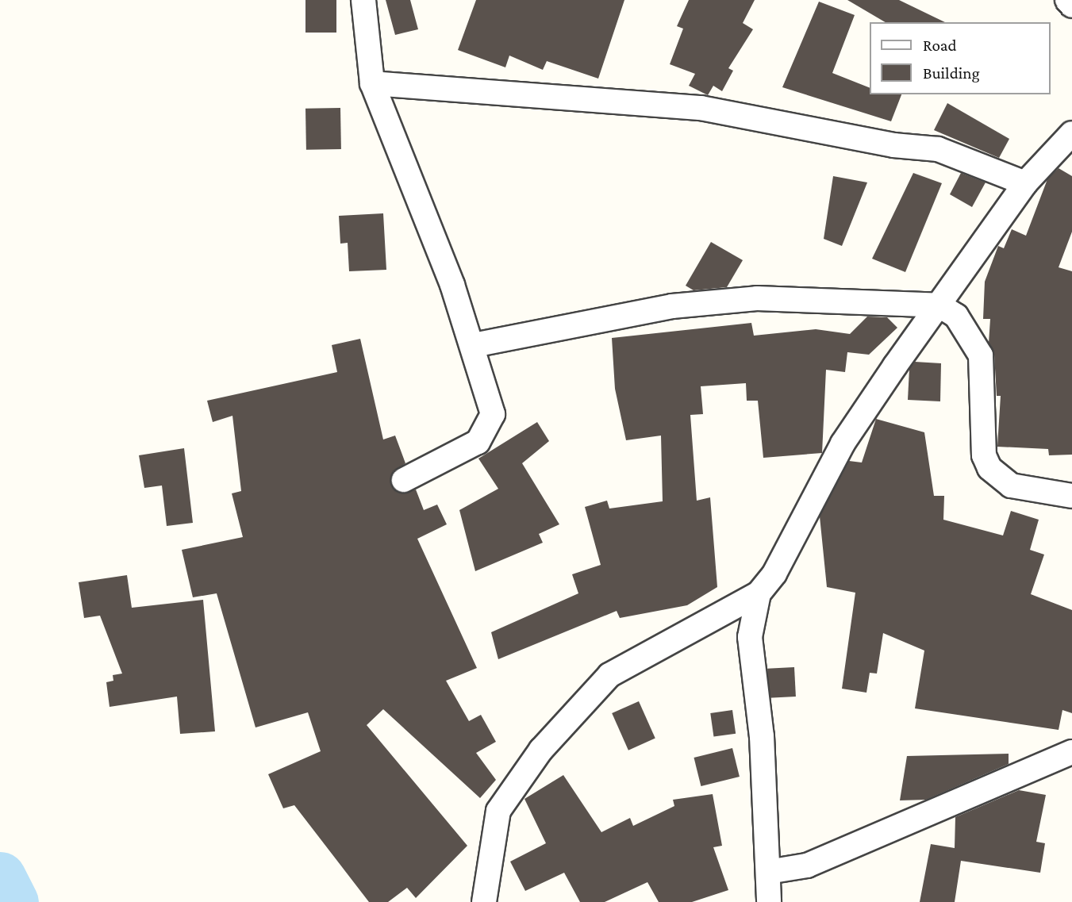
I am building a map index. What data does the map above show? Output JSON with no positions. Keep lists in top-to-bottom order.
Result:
{
  "legend": ["Road", "Building"]
}
